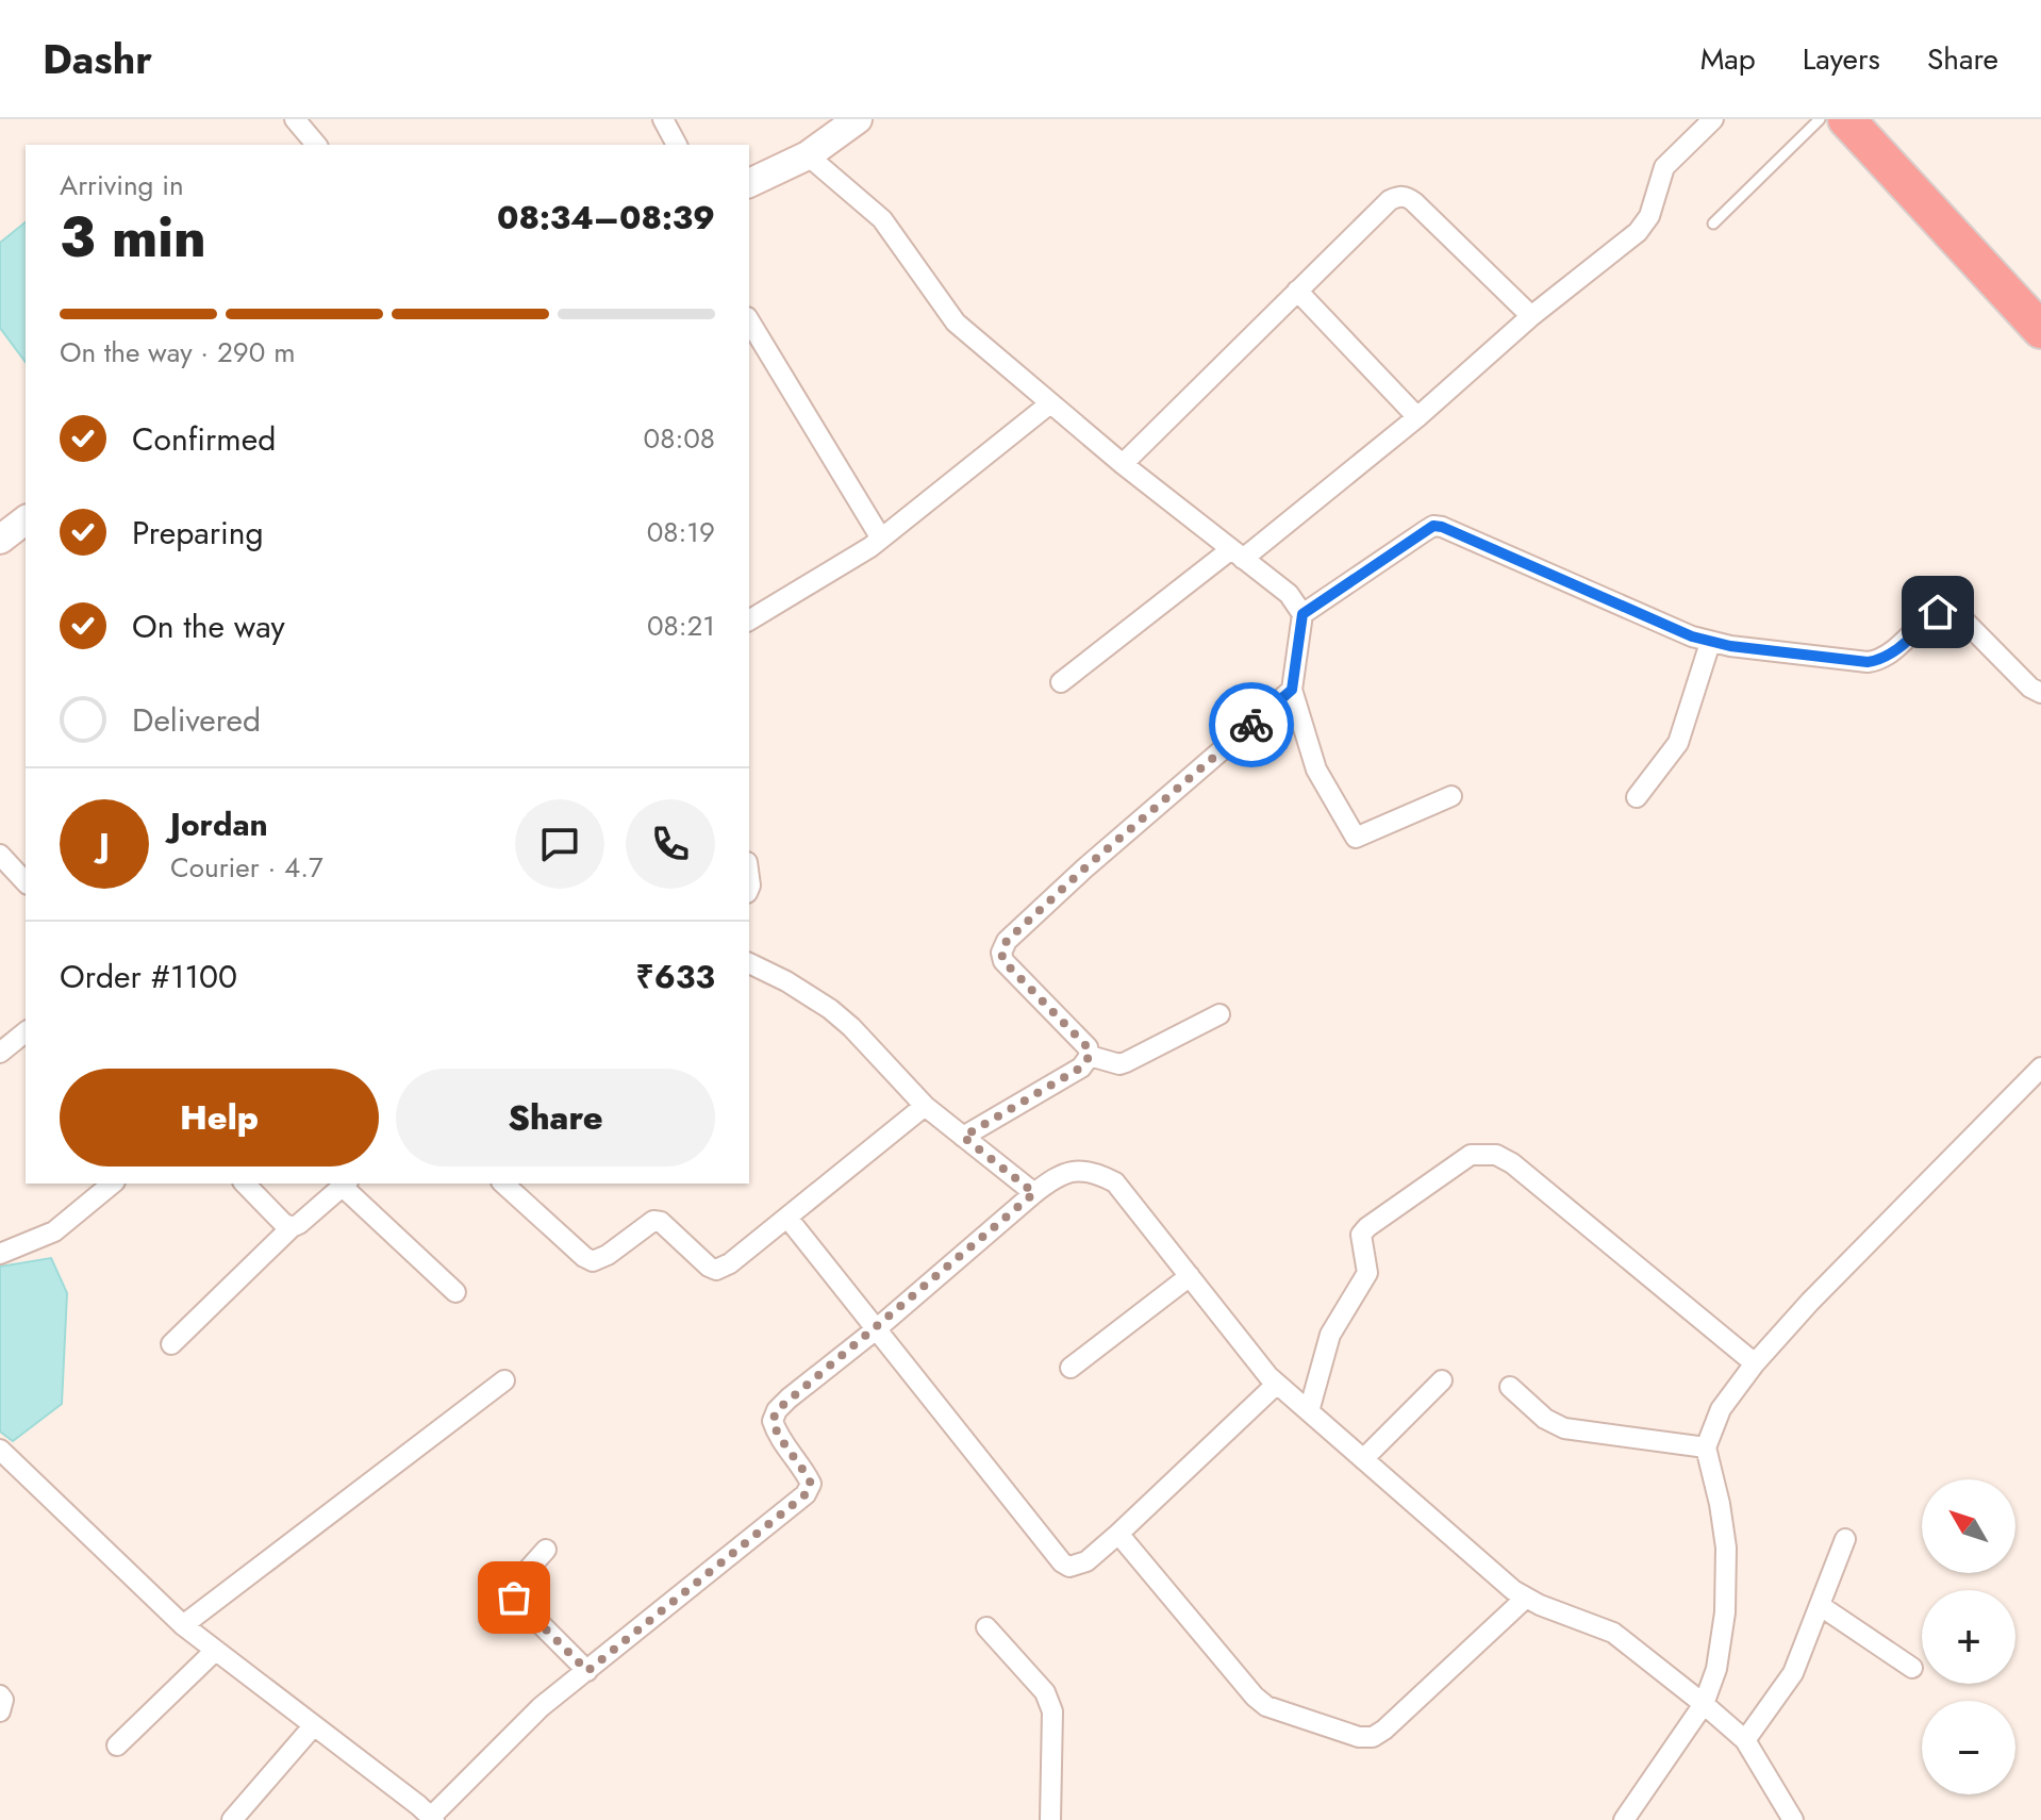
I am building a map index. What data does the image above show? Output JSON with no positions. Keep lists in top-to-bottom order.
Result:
{
  "north": "top left",
  "page": {
    "header": "Dashr",
    "nav": ["Map", "Layers", "Share"],
    "heading": ["3 min", "Arriving in", "08:34–08:39"],
    "panel": [
      "Jordan",
      "Courier · 4.7",
      "Order #1100",
      "₹633"
    ],
    "bar": "On the way · 290 m",
    "list": [
      ["Confirmed", "08:08"],
      ["Preparing", "08:19"],
      ["On the way", "08:21"],
      "Delivered"
    ],
    "round": "J",
    "buttons": ["Help", "Share"],
    "map_buttons": ["+", "−"]
  }
}
